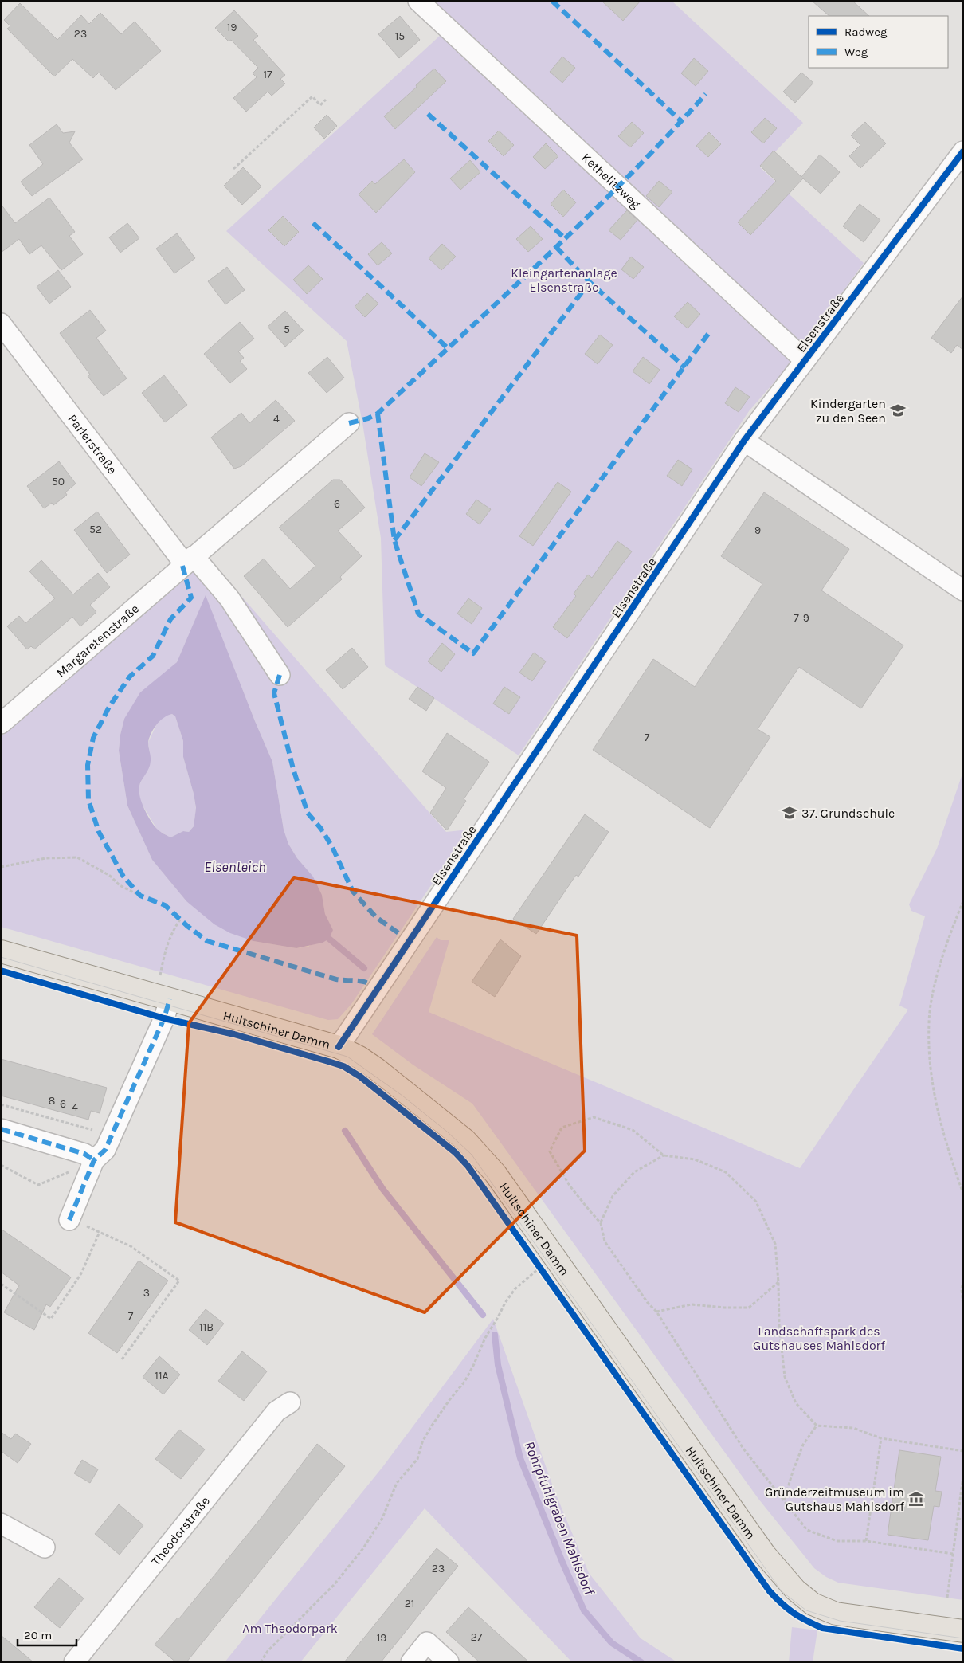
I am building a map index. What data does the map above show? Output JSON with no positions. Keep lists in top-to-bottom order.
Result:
{
  "streets": {
    "main road": ["Hultschiner Damm"],
    "street": [
      "Kethelitzweg",
      "Elsenstraße",
      "Parlerstraße",
      "Margaretenstraße",
      "Theodorstraße"
    ]
  },
  "crossings": [
    ["Kethelitzweg", "Elsenstraße"],
    ["Elsenstraße", "Hultschiner Damm"],
    ["Parlerstraße", "Margaretenstraße"]
  ],
  "water": ["Elsenteich", "Rohrpfuhlgraben Mahlsdorf"],
  "parks": ["Kleingartenanlage Elsenstraße", "Landschaftspark des Gutshauses Mahlsdorf", "Am Theodorpark"],
  "places": {
    "school or university": ["Kindergarten zu den Seen", "37. Grundschule"],
    "museum": ["Gründerzeitmuseum im Gutshaus Mahlsdorf"]
  },
  "house_numbers": [
    "19",
    "23",
    "15",
    "17",
    "5",
    "4",
    "50",
    "6",
    "52",
    "9",
    "7-9",
    "7",
    "8",
    "6",
    "4",
    "3",
    "7",
    "11B",
    "11A",
    "23",
    "21",
    "27",
    "19"
  ],
  "legend": ["Radweg", "Weg"],
  "scale_bar": "20 m"
}
